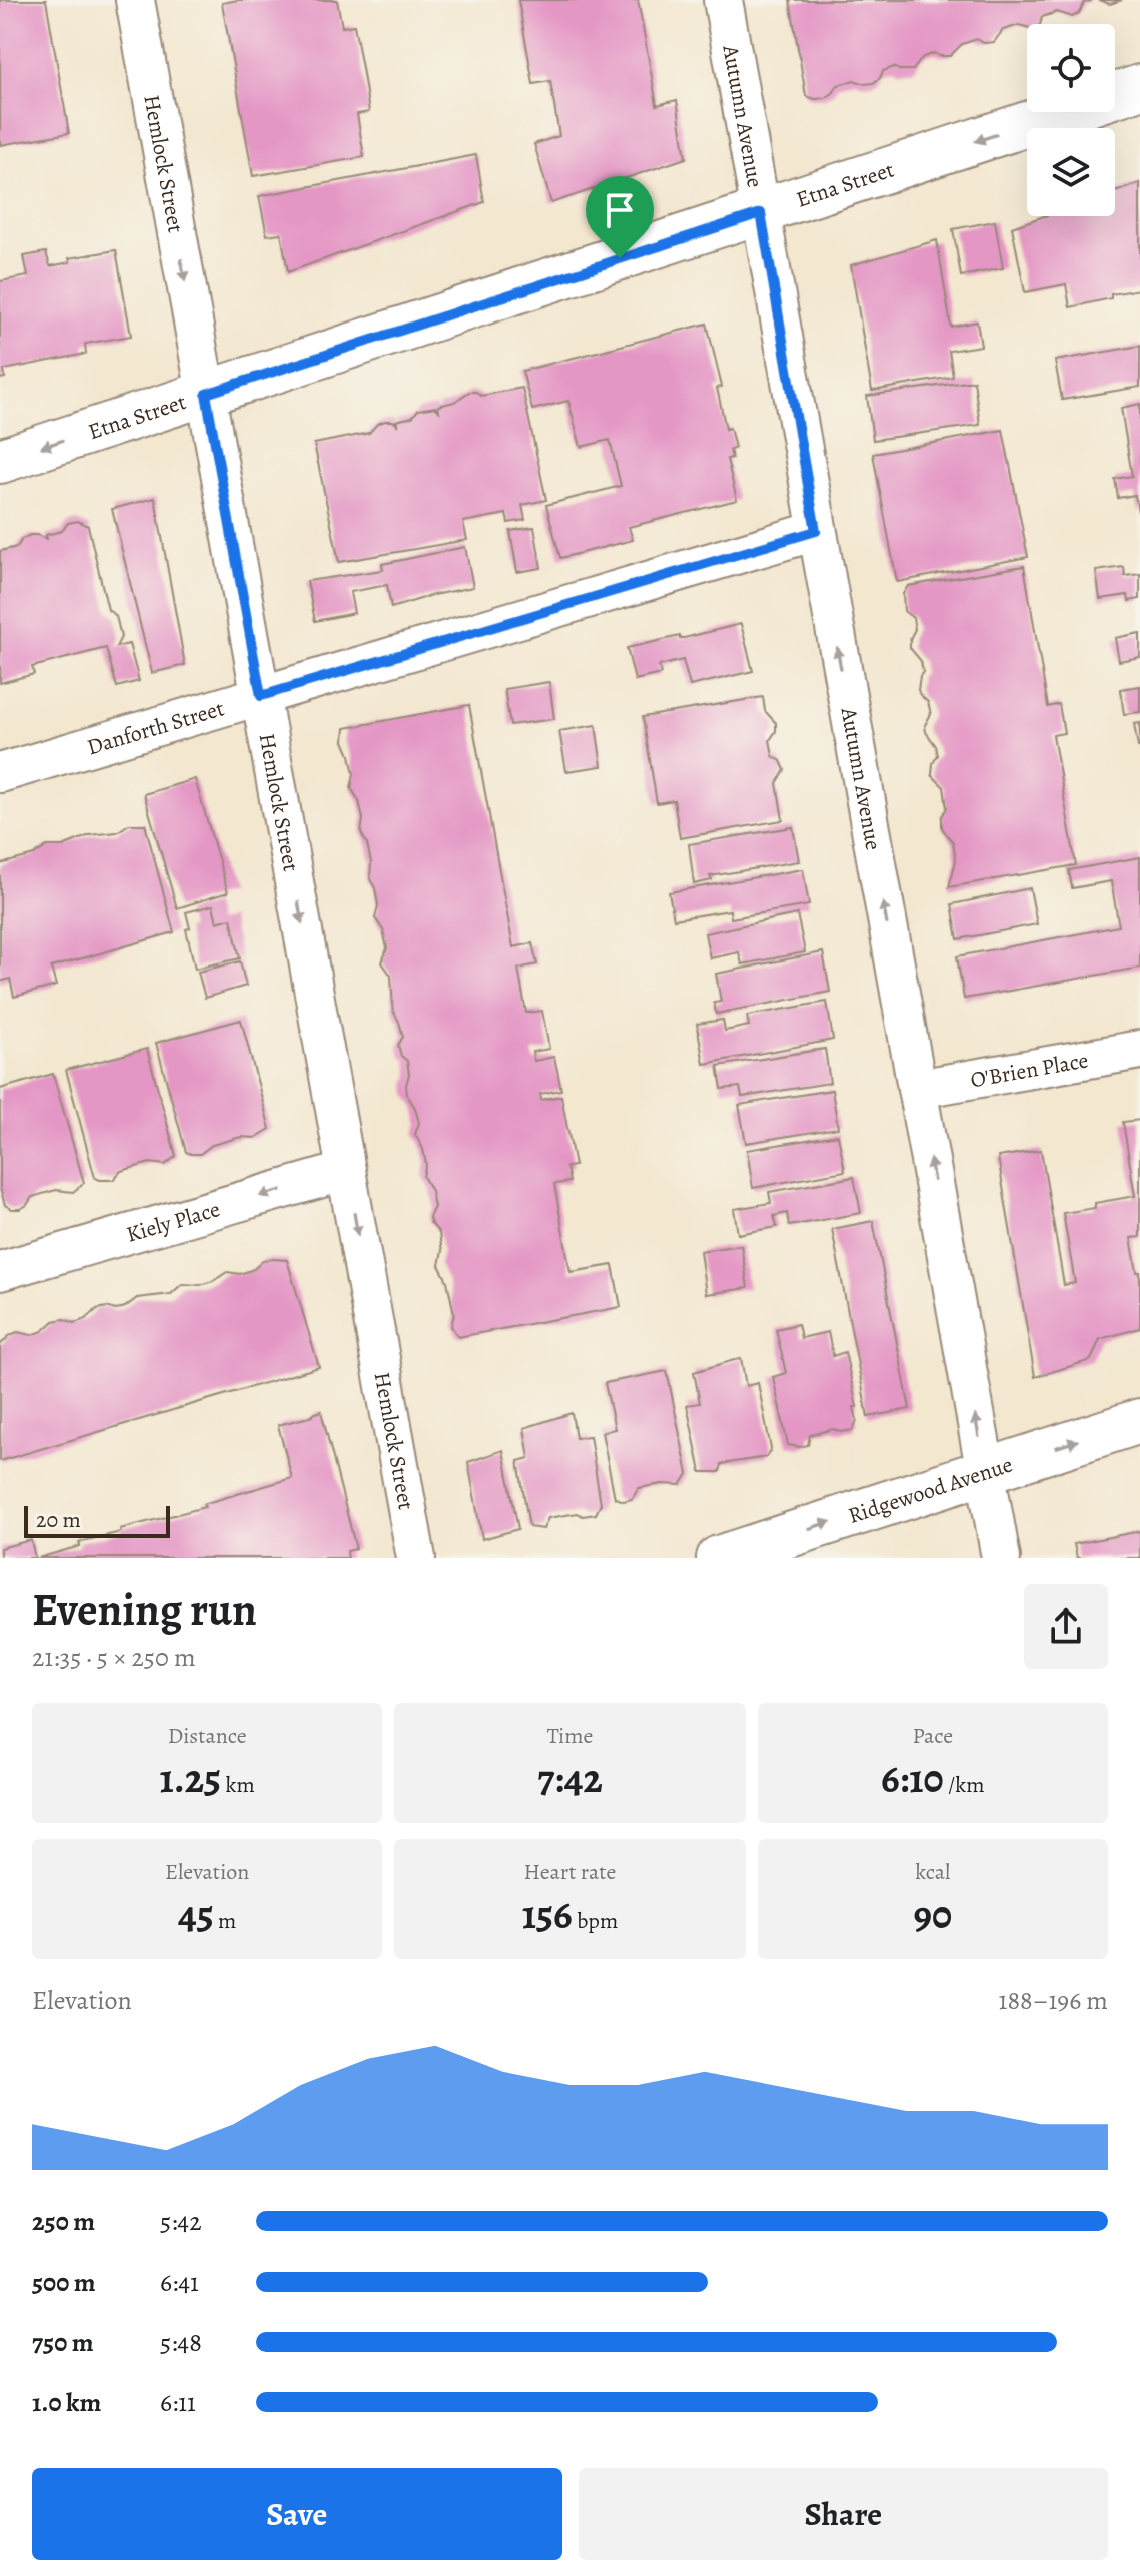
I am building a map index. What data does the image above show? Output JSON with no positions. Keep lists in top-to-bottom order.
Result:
{
  "streets": {
    "main road": ["Etna Street", "Ridgewood Avenue"],
    "street": [
      "Autumn Avenue",
      "Hemlock Street",
      "Danforth Street",
      "O'Brien Place",
      "Kiely Place"
    ]
  },
  "crossings": [
    ["Autumn Avenue", "Etna Street"],
    ["Autumn Avenue", "Danforth Street"],
    ["Autumn Avenue", "O'Brien Place"],
    ["Autumn Avenue", "Ridgewood Avenue"],
    ["Hemlock Street", "Etna Street"],
    ["Hemlock Street", "Danforth Street"],
    ["Hemlock Street", "Kiely Place"]
  ],
  "one_way": [
    "Autumn Avenue",
    "Hemlock Street",
    "Etna Street",
    "Kiely Place",
    "Ridgewood Avenue"
  ],
  "scale_bar": "20 m",
  "page": {
    "scale": "20 m",
    "heading": ["Evening run", "21:35 · 5 × 250 m"],
    "stats": [
      ["Distance", "1.25 km"],
      ["Time", "7:42"],
      ["Pace", "6:10 /km"],
      ["Elevation", "45 m"],
      ["Heart rate", "156 bpm"],
      ["kcal", "90"]
    ],
    "chart": ["Elevation", "188–196 m"],
    "list": [
      {
        "name": "250 m",
        "note": "5:42"
      },
      {
        "name": "500 m",
        "note": "6:41"
      },
      {
        "name": "750 m",
        "note": "5:48"
      },
      {
        "name": "1.0 km",
        "note": "6:11"
      }
    ],
    "buttons": ["Save", "Share"]
  }
}
